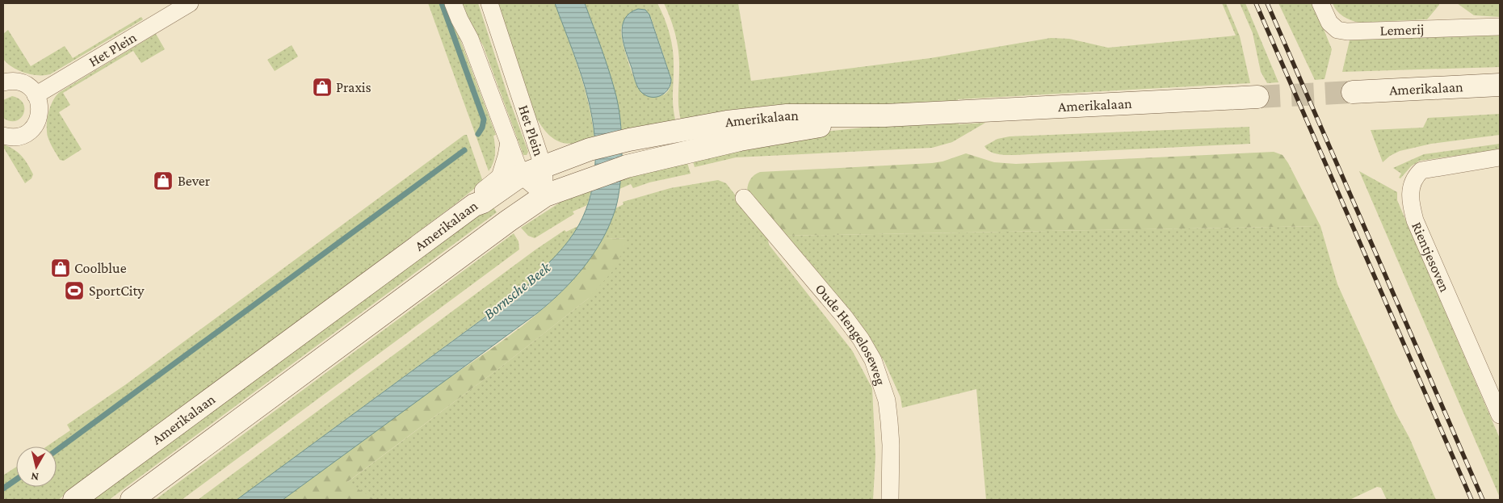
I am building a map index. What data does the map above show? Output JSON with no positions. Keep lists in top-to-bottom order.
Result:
{
  "streets": {
    "main road": ["Amerikalaan"],
    "street": [
      "Lemerij",
      "Het Plein",
      "Rientjesoven",
      "Oude Hengeloseweg"
    ]
  },
  "crossings": [
    ["Het Plein", "Amerikalaan"]
  ],
  "water": ["Bornsche Beek"],
  "places": {
    "shop": ["Praxis", "Bever", "Coolblue"],
    "sports": ["SportCity"]
  },
  "north": "bottom"
}
